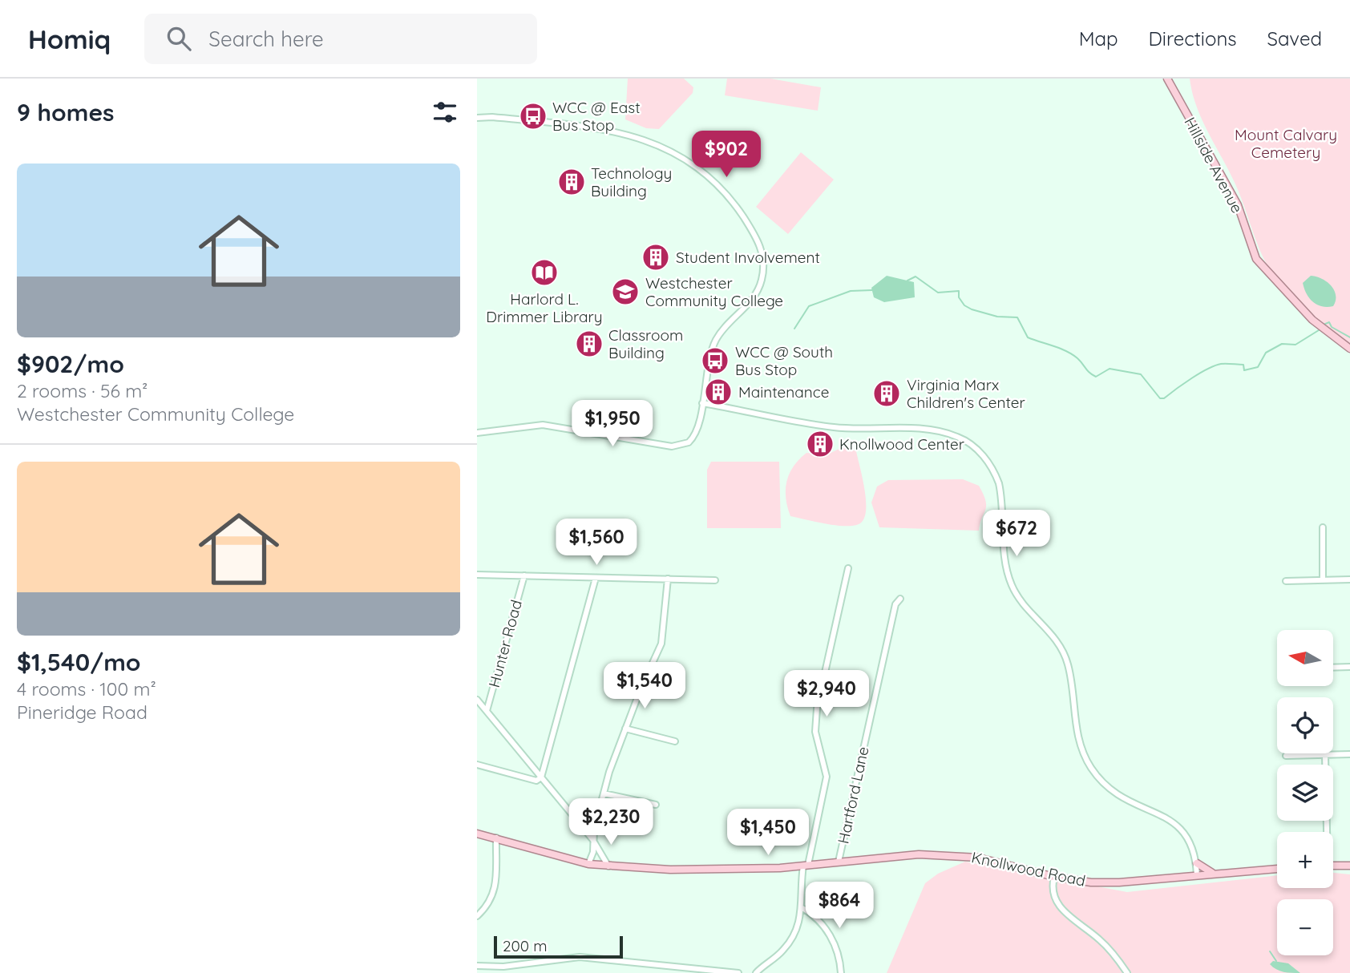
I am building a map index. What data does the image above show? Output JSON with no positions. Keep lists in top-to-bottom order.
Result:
{
  "streets": {
    "main road": ["Hillside Avenue", "Knollwood Road"],
    "street": ["Hunter Road", "Hartford Lane"]
  },
  "crossings": [
    ["Hartford Lane", "Knollwood Road"]
  ],
  "parks": ["Mount Calvary Cemetery"],
  "places": {
    "bus stop": ["WCC @ East Bus Stop", "WCC @ South Bus Stop"],
    "building": [
      "Technology Building",
      "Student Involvement",
      "Classroom Building",
      "Maintenance",
      "Virginia Marx Children's Center",
      "Knollwood Center"
    ],
    "library": ["Harlord L. Drimmer Library"],
    "school or university": ["Westchester Community College"]
  },
  "scale_bar": "200 m",
  "north": "left",
  "page": {
    "header": "Homiq",
    "search": "Search here",
    "nav": ["Map", "Directions", "Saved"],
    "heading": "9 homes",
    "price": [
      "$902",
      "$1,950",
      "$672",
      "$1,560",
      "$1,540",
      "$2,940",
      "$2,230",
      "$1,450",
      "$864"
    ],
    "list": [
      {
        "name": "$902/mo",
        "note": "2 rooms · 56 m² · Westchester Community College"
      },
      {
        "name": "$1,540/mo",
        "note": "4 rooms · 100 m² · Pineridge Road"
      }
    ],
    "map_buttons": ["+", "−"],
    "scale": "200 m"
  }
}
